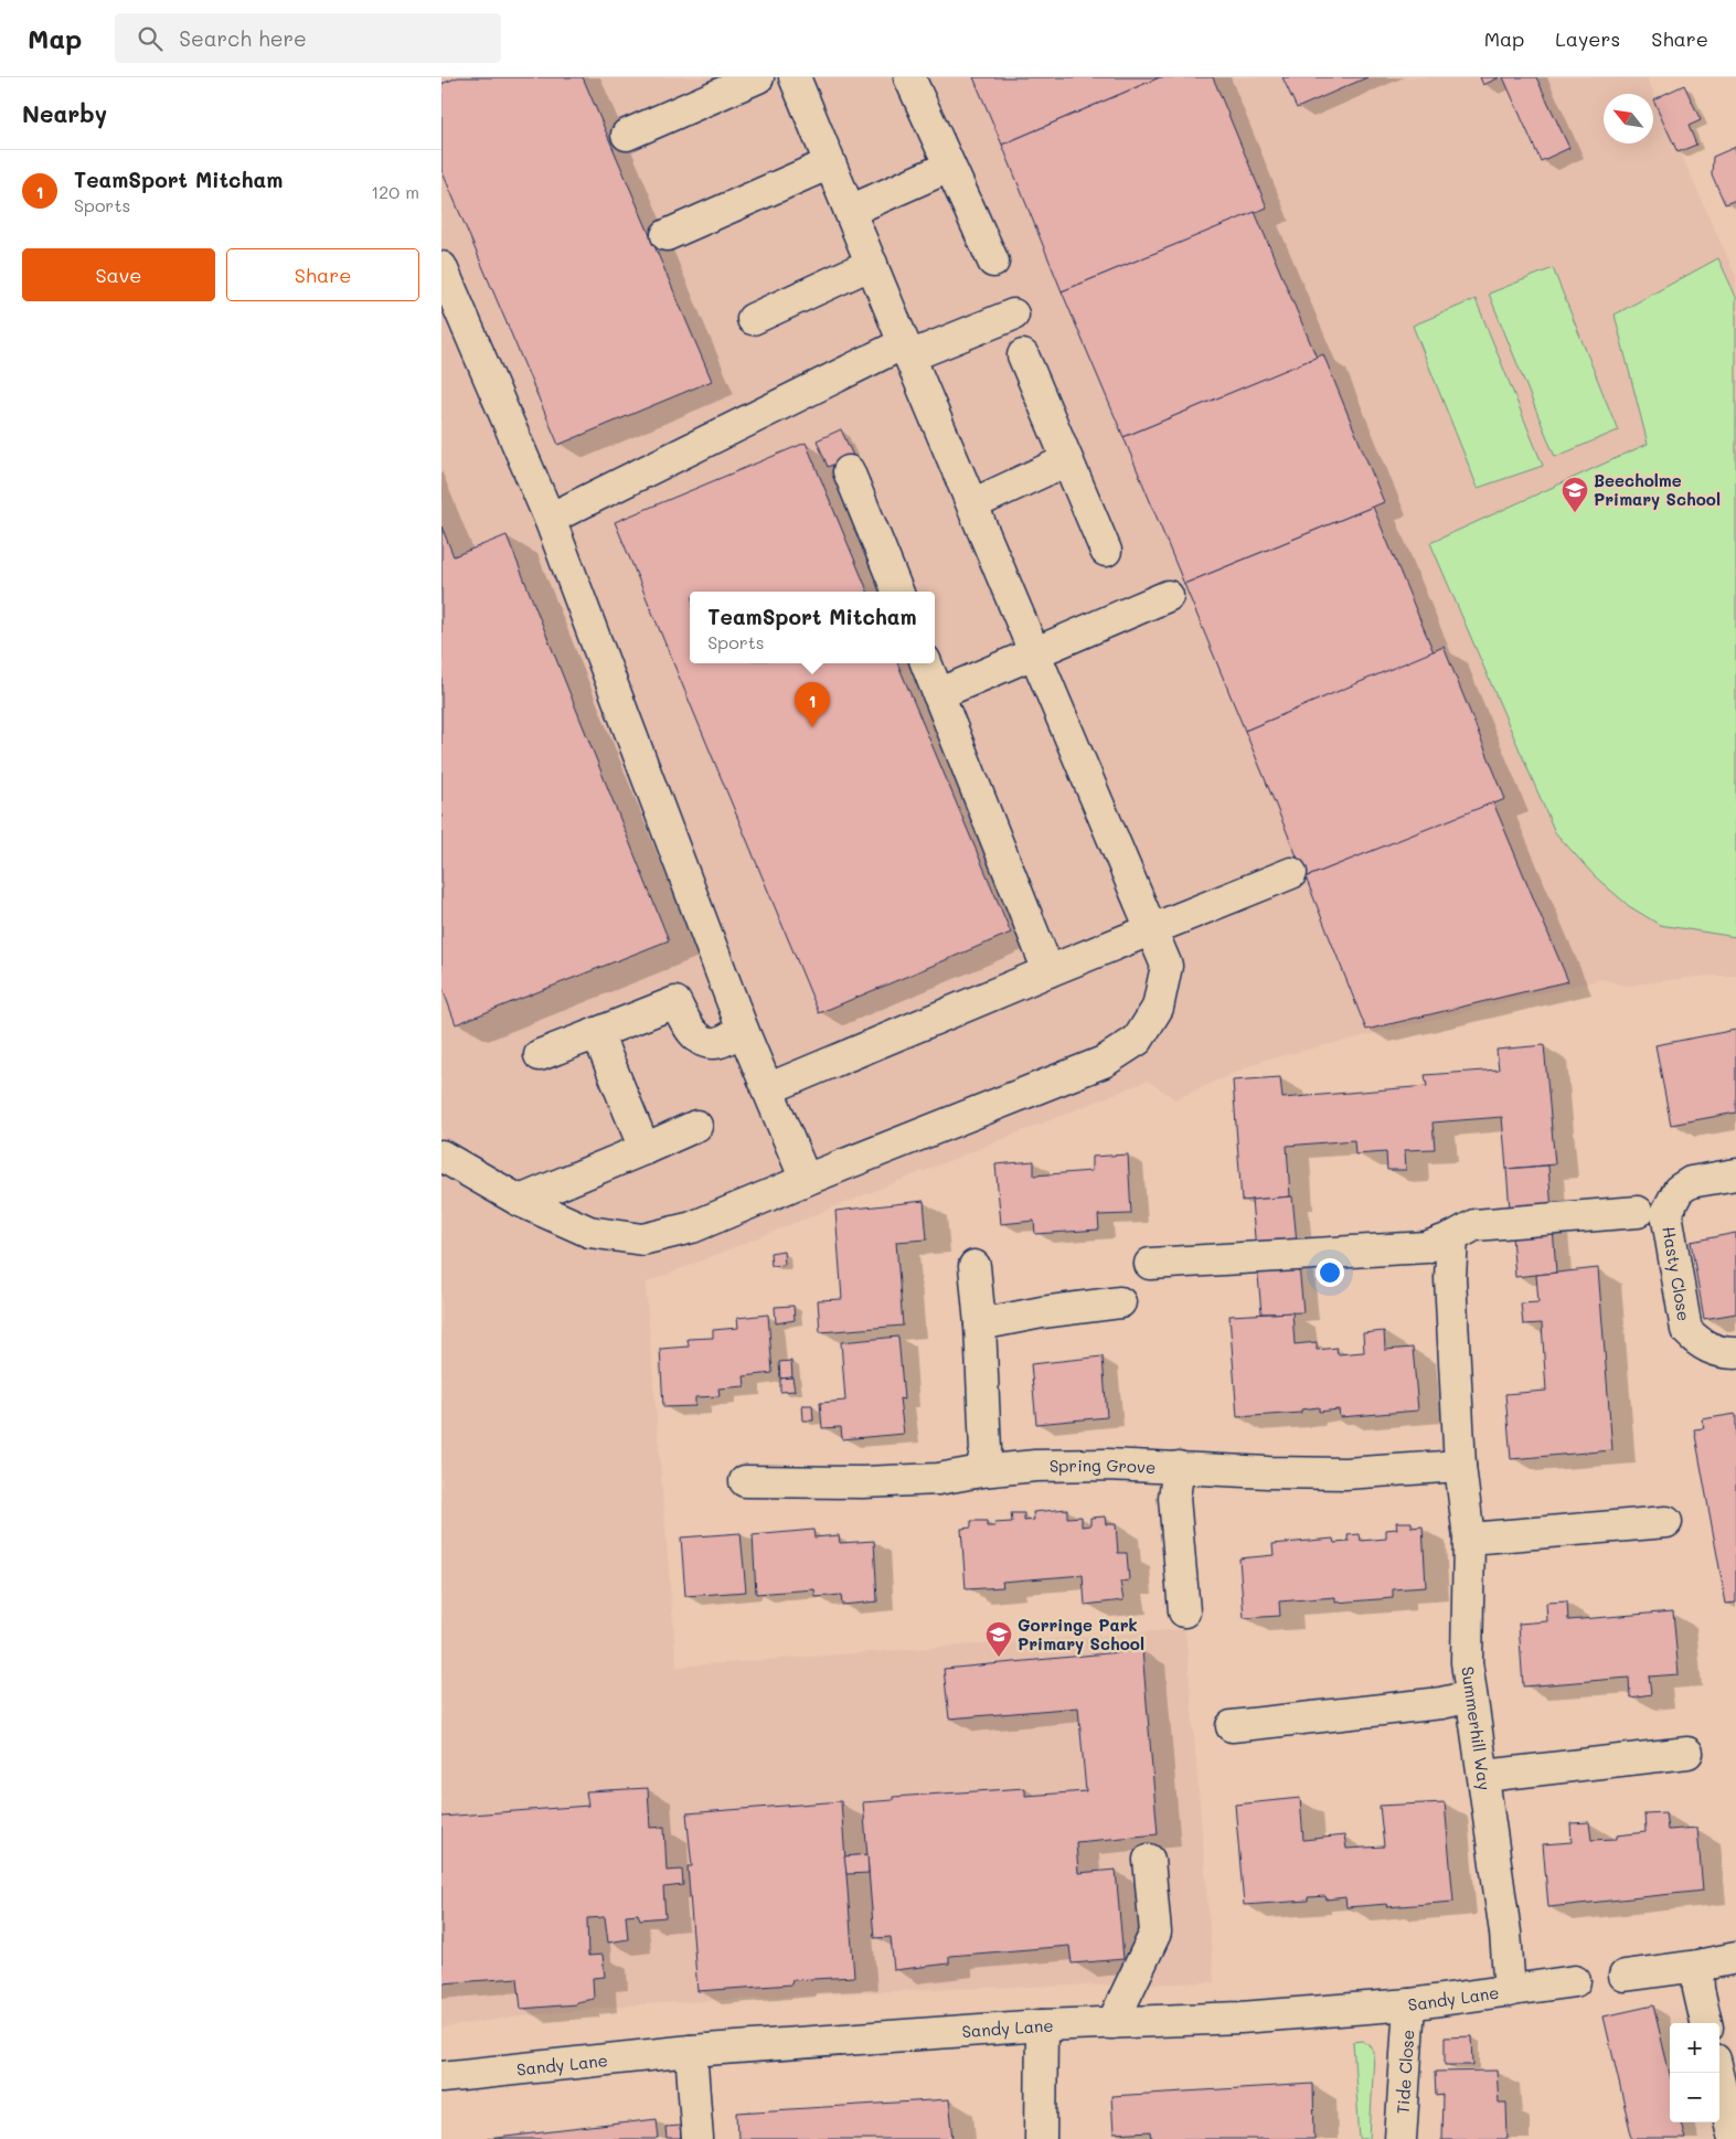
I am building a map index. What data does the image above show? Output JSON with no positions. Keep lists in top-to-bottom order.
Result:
{
  "streets": {
    "street": [
      "Hasty Close",
      "Spring Grove",
      "Summerhill Way",
      "Sandy Lane",
      "Tide Close"
    ]
  },
  "crossings": [
    ["Spring Grove", "Summerhill Way"],
    ["Summerhill Way", "Sandy Lane"],
    ["Sandy Lane", "Tide Close"]
  ],
  "places": {
    "school or university": ["Beecholme Primary School", "Gorringe Park Primary School"]
  },
  "north": "top left",
  "page": {
    "header": "Map",
    "search": "Search here",
    "nav": ["Map", "Layers", "Share"],
    "heading": "Nearby",
    "list": [
      {
        "mark": "1",
        "name": "TeamSport Mitcham",
        "note": "Sports",
        "value": "120 m"
      }
    ],
    "buttons": ["Save", "Share"],
    "popup": ["TeamSport Mitcham", "Sports"],
    "pins": "1",
    "map_buttons": ["+", "−"]
  }
}
